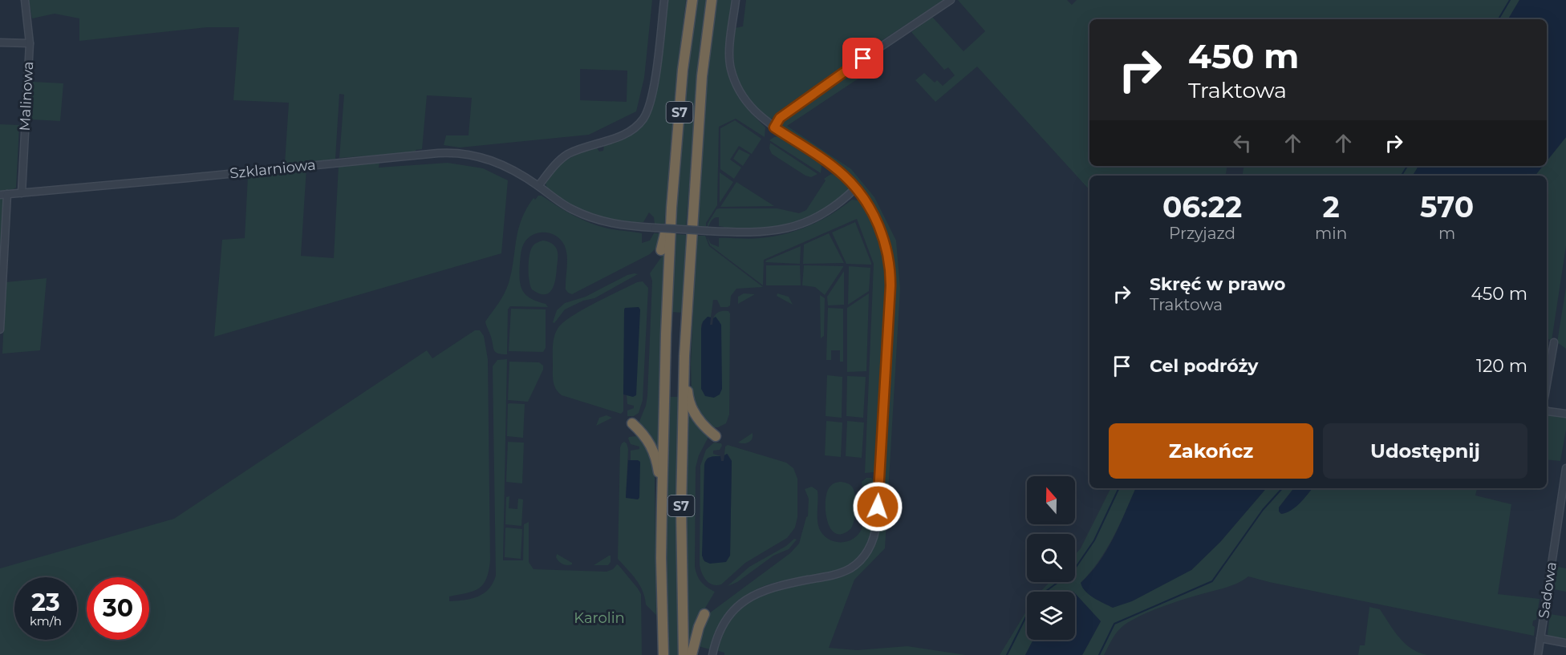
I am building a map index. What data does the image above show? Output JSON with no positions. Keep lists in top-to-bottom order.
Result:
{
  "streets": {
    "highway": ["S7"],
    "street": ["Malinowa", "Szklarniowa", "Sadowa"]
  },
  "crossings": [
    ["Malinowa", "Szklarniowa"]
  ],
  "parks": ["Karolin"],
  "north": "top",
  "page": {
    "turn": ["450 m", "Traktowa"],
    "eta": [
      "06:22",
      "Przyjazd",
      "2",
      "min",
      "570",
      "m"
    ],
    "list": [
      {
        "name": "Skręć w prawo",
        "note": "Traktowa",
        "value": "450 m"
      },
      {
        "name": "Cel podróży",
        "value": "120 m"
      }
    ],
    "buttons": ["Zakończ", "Udostępnij"],
    "speed": "23 km/h",
    "limit": "30"
  }
}
